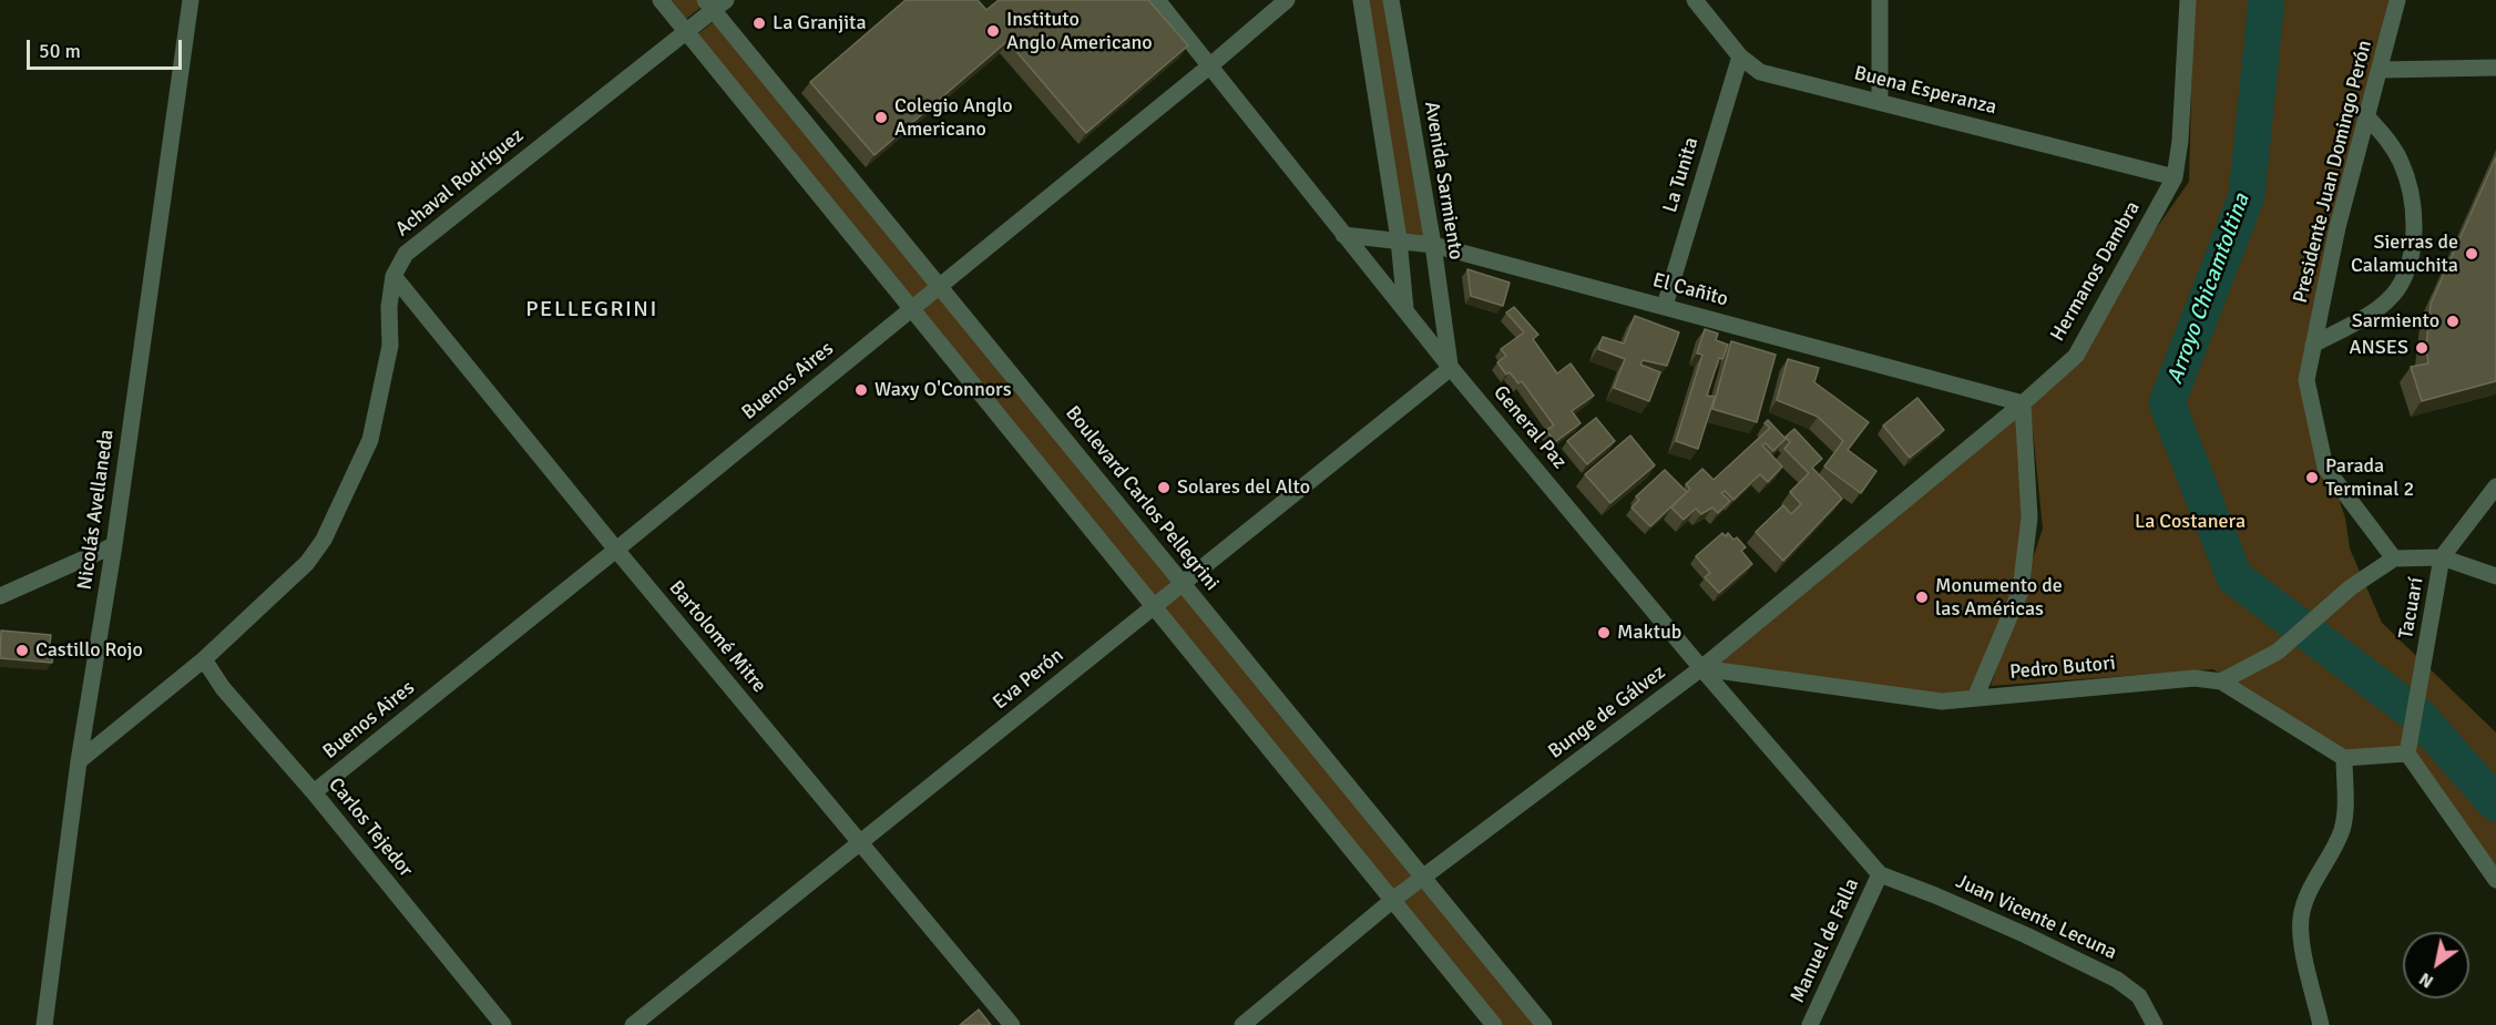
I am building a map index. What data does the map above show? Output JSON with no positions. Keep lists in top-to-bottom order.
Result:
{
  "streets": {
    "street": [
      "Buena Esperanza",
      "Presidente Juan Domingo Perón",
      "La Tunita",
      "Avenida Sarmiento",
      "Achaval Rodríguez",
      "Hermanos Dambra",
      "El Cañito",
      "Buenos Aires",
      "General Paz",
      "Boulevard Carlos Pellegrini",
      "Nicolás Avellaneda",
      "Tacuarí",
      "Bartolomé Mitre",
      "Pedro Butori",
      "Eva Perón",
      "Bunge de Gálvez",
      "Carlos Tejedor",
      "Juan Vicente Lecuna",
      "Manuel de Falla"
    ]
  },
  "crossings": [
    ["Buena Esperanza", "La Tunita"],
    ["Buena Esperanza", "Hermanos Dambra"],
    ["La Tunita", "El Cañito"],
    ["Avenida Sarmiento", "El Cañito"],
    ["Avenida Sarmiento", "General Paz"],
    ["Avenida Sarmiento", "Eva Perón"],
    ["Achaval Rodríguez", "Boulevard Carlos Pellegrini"],
    ["Achaval Rodríguez", "Nicolás Avellaneda"],
    ["Achaval Rodríguez", "Bartolomé Mitre"],
    ["Achaval Rodríguez", "Carlos Tejedor"],
    ["Hermanos Dambra", "El Cañito"],
    ["Hermanos Dambra", "Bunge de Gálvez"],
    ["El Cañito", "General Paz"],
    ["El Cañito", "Bunge de Gálvez"],
    ["Buenos Aires", "General Paz"],
    ["Buenos Aires", "Boulevard Carlos Pellegrini"],
    ["Buenos Aires", "Bartolomé Mitre"],
    ["Buenos Aires", "Carlos Tejedor"],
    ["General Paz", "Pedro Butori"],
    ["General Paz", "Eva Perón"],
    ["General Paz", "Bunge de Gálvez"],
    ["General Paz", "Juan Vicente Lecuna"],
    ["General Paz", "Manuel de Falla"],
    ["Boulevard Carlos Pellegrini", "Eva Perón"],
    ["Boulevard Carlos Pellegrini", "Bunge de Gálvez"],
    ["Bartolomé Mitre", "Eva Perón"],
    ["Pedro Butori", "Bunge de Gálvez"],
    ["Juan Vicente Lecuna", "Manuel de Falla"]
  ],
  "districts": ["PELLEGRINI"],
  "water": ["Arroyo Chicamtoltina"],
  "parks": ["La Costanera"],
  "places": [
    "La Granjita",
    "Instituto Anglo Americano",
    "Colegio Anglo Americano",
    "Sierras de Calamuchita",
    "Sarmiento",
    "ANSES",
    "Waxy O'Connors",
    "Parada Terminal 2",
    "Solares del Alto",
    "Monumento de las Américas",
    "Maktub",
    "Castillo Rojo"
  ],
  "scale_bar": "50 m",
  "north": "bottom left"
}
